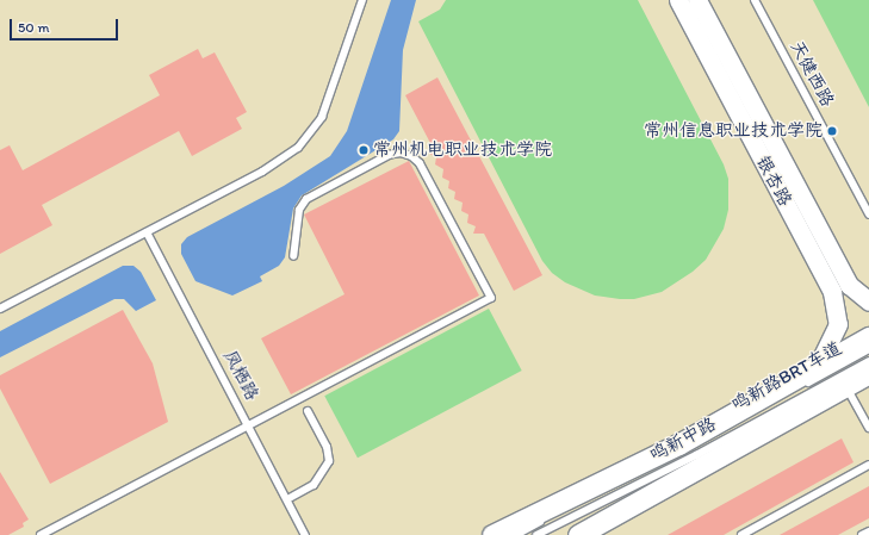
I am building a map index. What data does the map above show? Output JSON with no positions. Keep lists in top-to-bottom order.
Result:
{
  "streets": {
    "main road": ["鸣新中路"],
    "street": ["银杏路"],
    "lane": ["天健西路", "凤栖路", "鸣新路BRT车道"]
  },
  "crossings": [
    ["银杏路", "鸣新中路"]
  ],
  "places": ["常州信息职业技术学院", "常州机电职业技术学院"],
  "scale_bar": "50 m"
}
